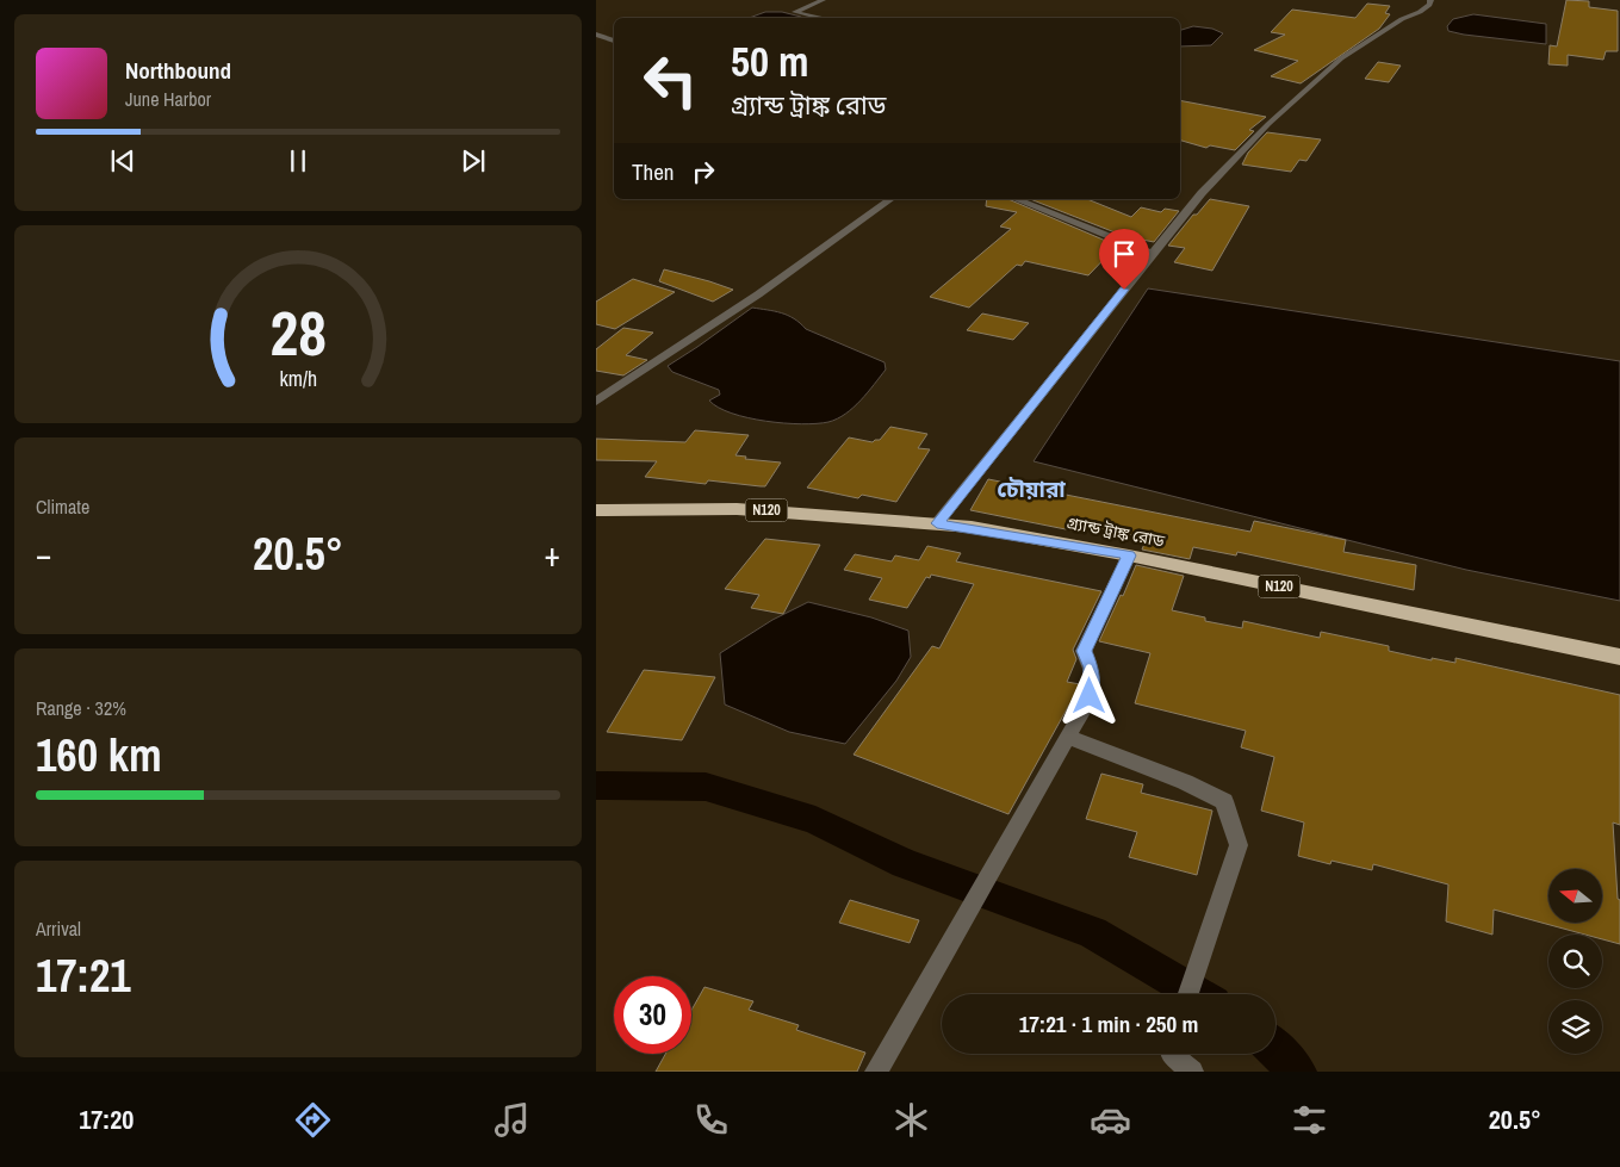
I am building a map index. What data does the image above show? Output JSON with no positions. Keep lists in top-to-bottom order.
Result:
{
  "streets": {
    "highway": ["N120", "গ্র্যান্ড ট্রাঙ্ক রোড"]
  },
  "districts": ["চৌয়ারা"],
  "north": "left",
  "page": {
    "turn": ["50 m", "গ্র্যান্ড ট্রাঙ্ক রোড"],
    "song": ["Northbound", "June Harbor"],
    "then": "Then",
    "tile": [
      "Climate",
      ["Range · 32%", "160 km"],
      ["Arrival", "17:21"]
    ],
    "heat": ["−", "20.5°", "+"],
    "limit": "30",
    "trip": "17:21 · 1 min · 250 m",
    "tabs": ["17:20", "20.5°"],
    "gauge": ["28", "km/h"]
  }
}
